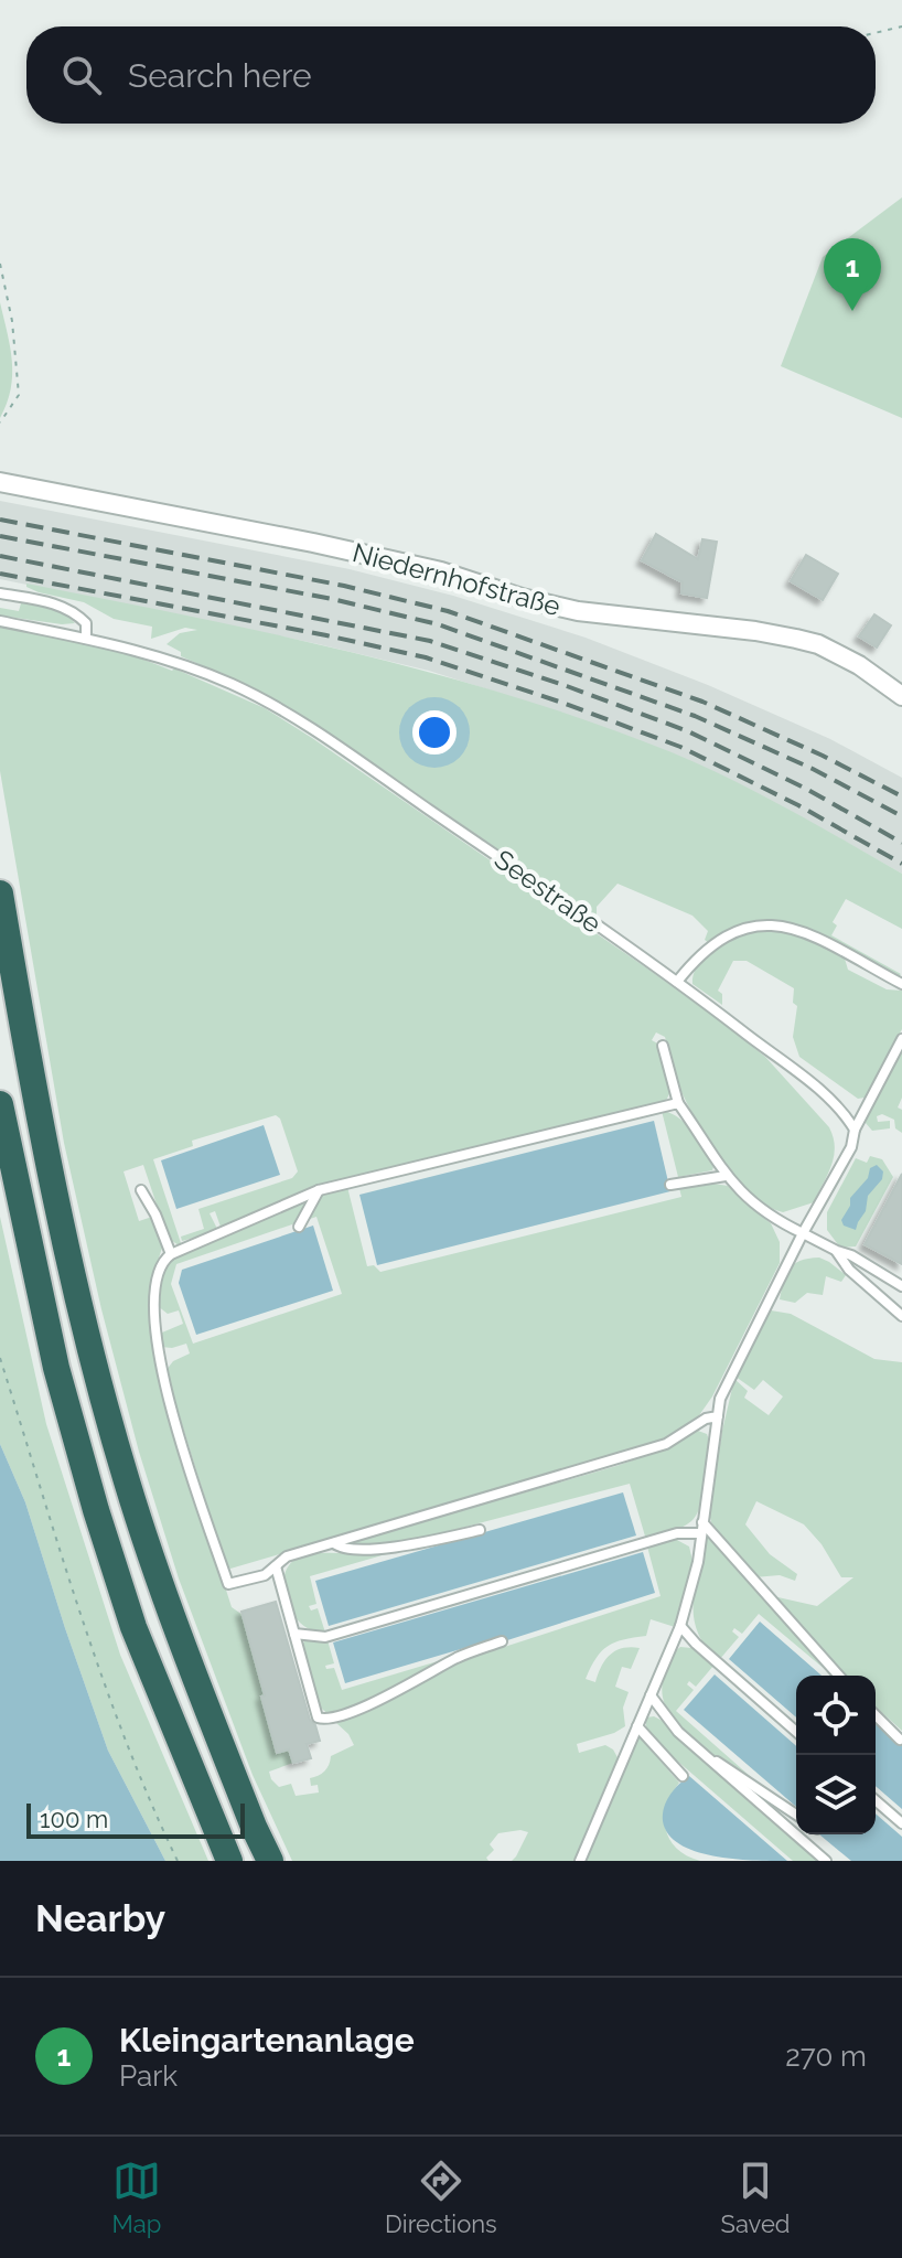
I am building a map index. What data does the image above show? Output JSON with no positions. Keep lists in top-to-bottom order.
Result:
{
  "streets": {
    "street": ["Niedernhofstraße"],
    "lane": ["Seestraße"]
  },
  "scale_bar": "100 m",
  "page": {
    "search": "Search here",
    "pins": "1",
    "scale": "100 m",
    "heading": "Nearby",
    "list": [
      {
        "mark": "1",
        "name": "Kleingartenanlage",
        "note": "Park",
        "value": "270 m"
      }
    ],
    "nav": ["Map", "Directions", "Saved"]
  }
}
